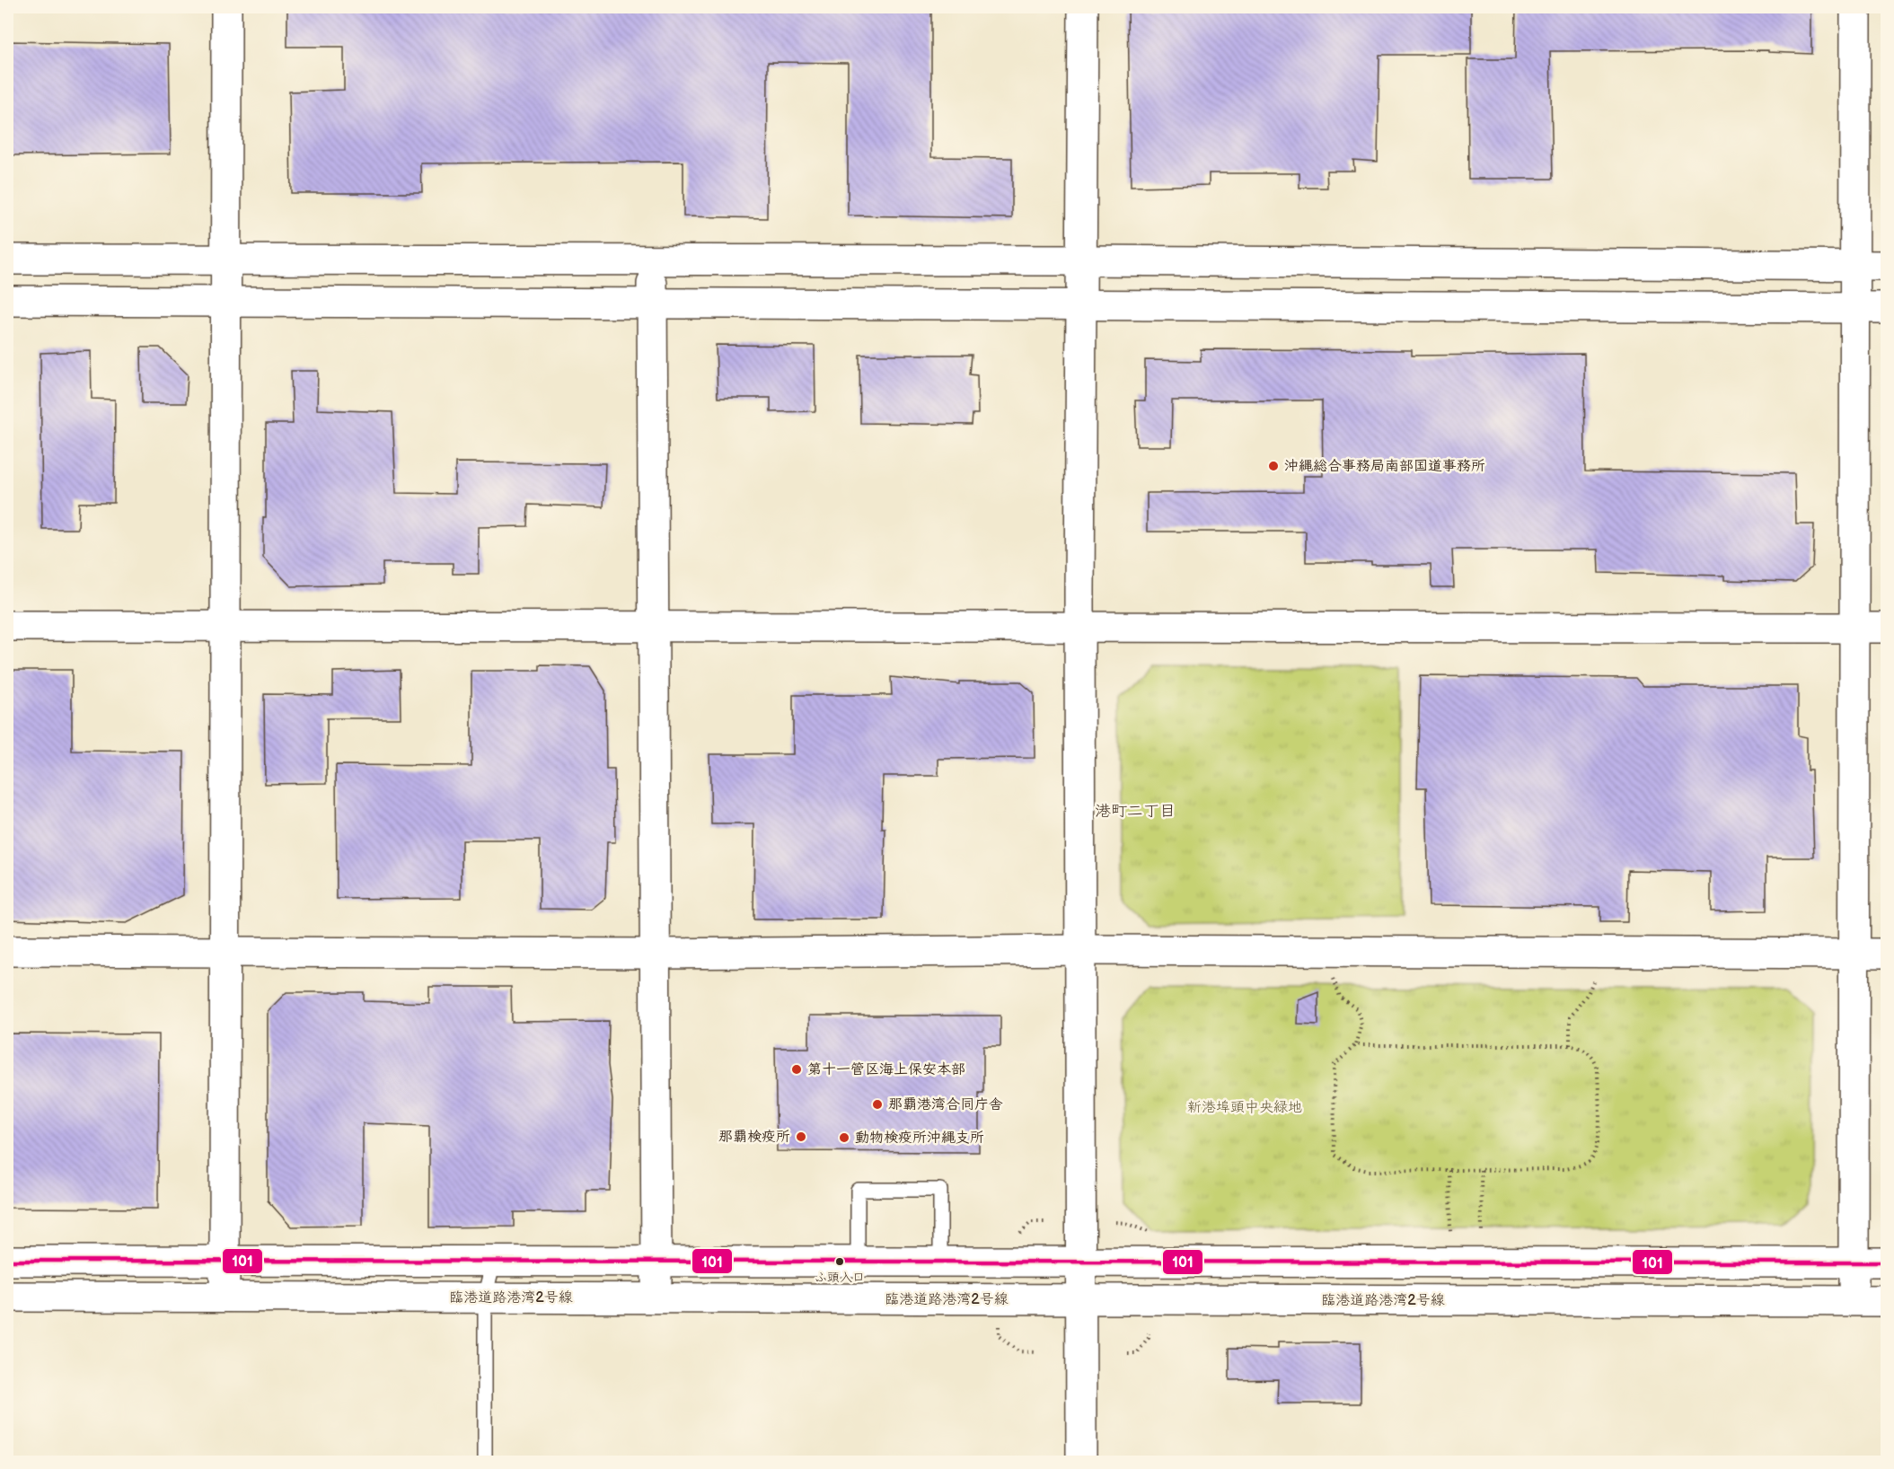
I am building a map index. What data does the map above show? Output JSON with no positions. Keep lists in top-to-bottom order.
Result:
{
  "streets": {
    "street": ["臨港道路港湾2号線"]
  },
  "districts": ["港町二丁目"],
  "parks": ["新港埠頭中央緑地"],
  "places": [
    "沖縄総合事務局南部国道事務所",
    "第十一管区海上保安本部",
    "那覇港湾合同庁舎",
    "那覇検疫所",
    "動物検疫所沖縄支所",
    "ふ頭入口"
  ],
  "lines": ["transit line 101"]
}
